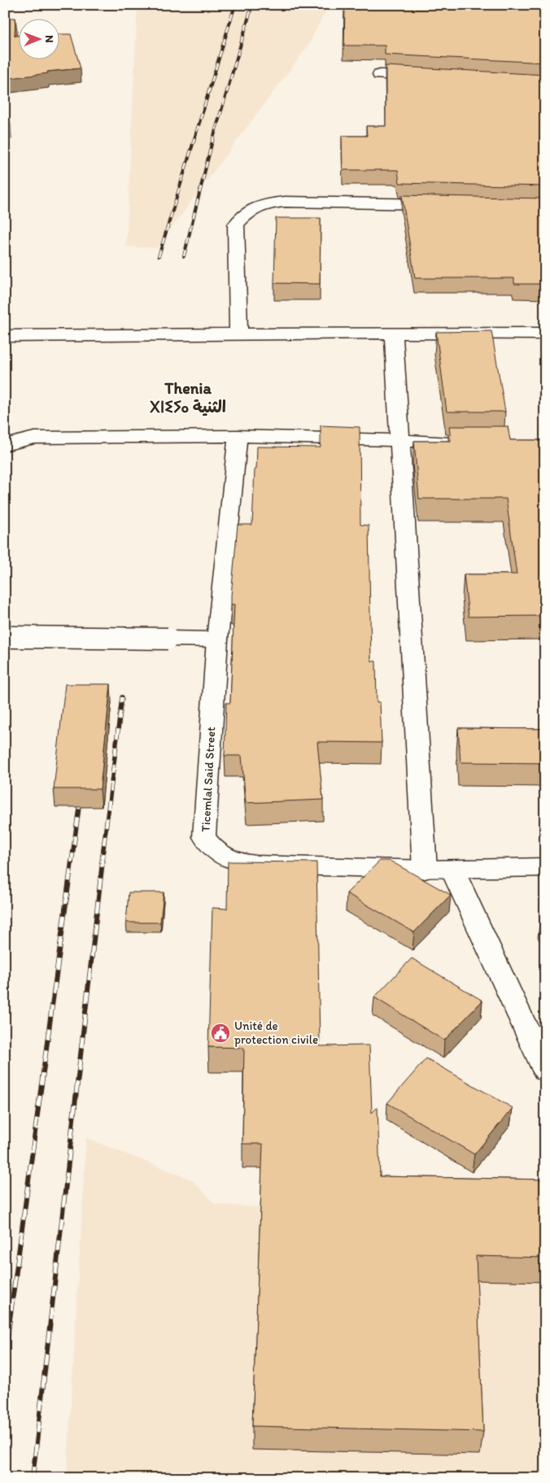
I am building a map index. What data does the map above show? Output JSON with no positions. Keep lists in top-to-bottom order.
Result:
{
  "streets": {
    "street": ["Ticemlal Said Street"]
  },
  "districts": ["Thenia ⵝⵏⵉⵢⴰ الثنية"],
  "places": {
    "public building": ["Unité de protection civile"]
  },
  "north": "right"
}
